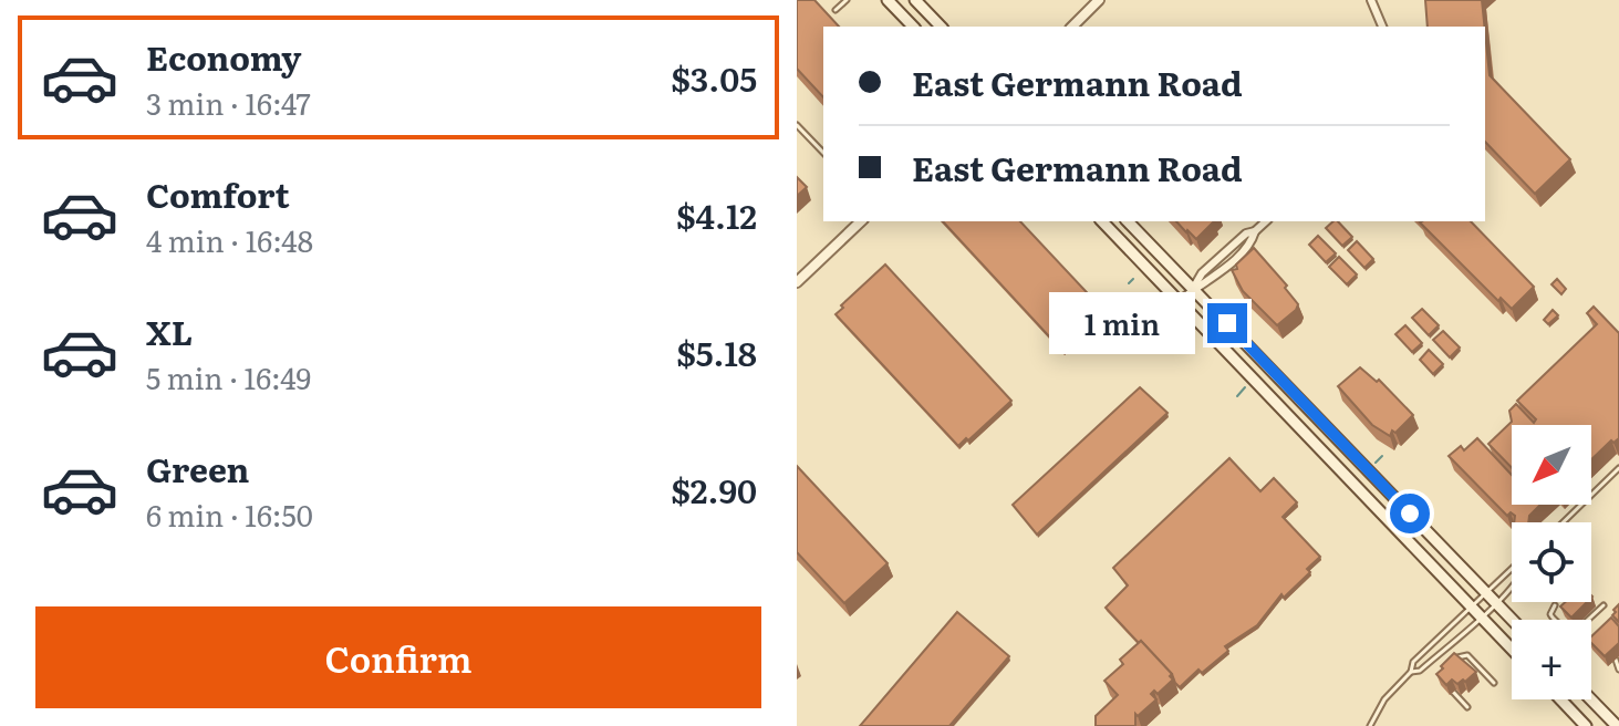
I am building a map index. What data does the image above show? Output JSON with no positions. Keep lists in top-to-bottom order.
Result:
{
  "north": "bottom left",
  "page": {
    "list": [
      {
        "name": "Economy",
        "note": "3 min · 16:47",
        "value": "$3.05"
      },
      {
        "name": "Comfort",
        "note": "4 min · 16:48",
        "value": "$4.12"
      },
      {
        "name": "XL",
        "note": "5 min · 16:49",
        "value": "$5.18"
      },
      {
        "name": "Green",
        "note": "6 min · 16:50",
        "value": "$2.90"
      }
    ],
    "banner": ["East Germann Road", "East Germann Road"],
    "bubble": "1 min",
    "map_buttons": "+",
    "buttons": "Confirm"
  }
}
